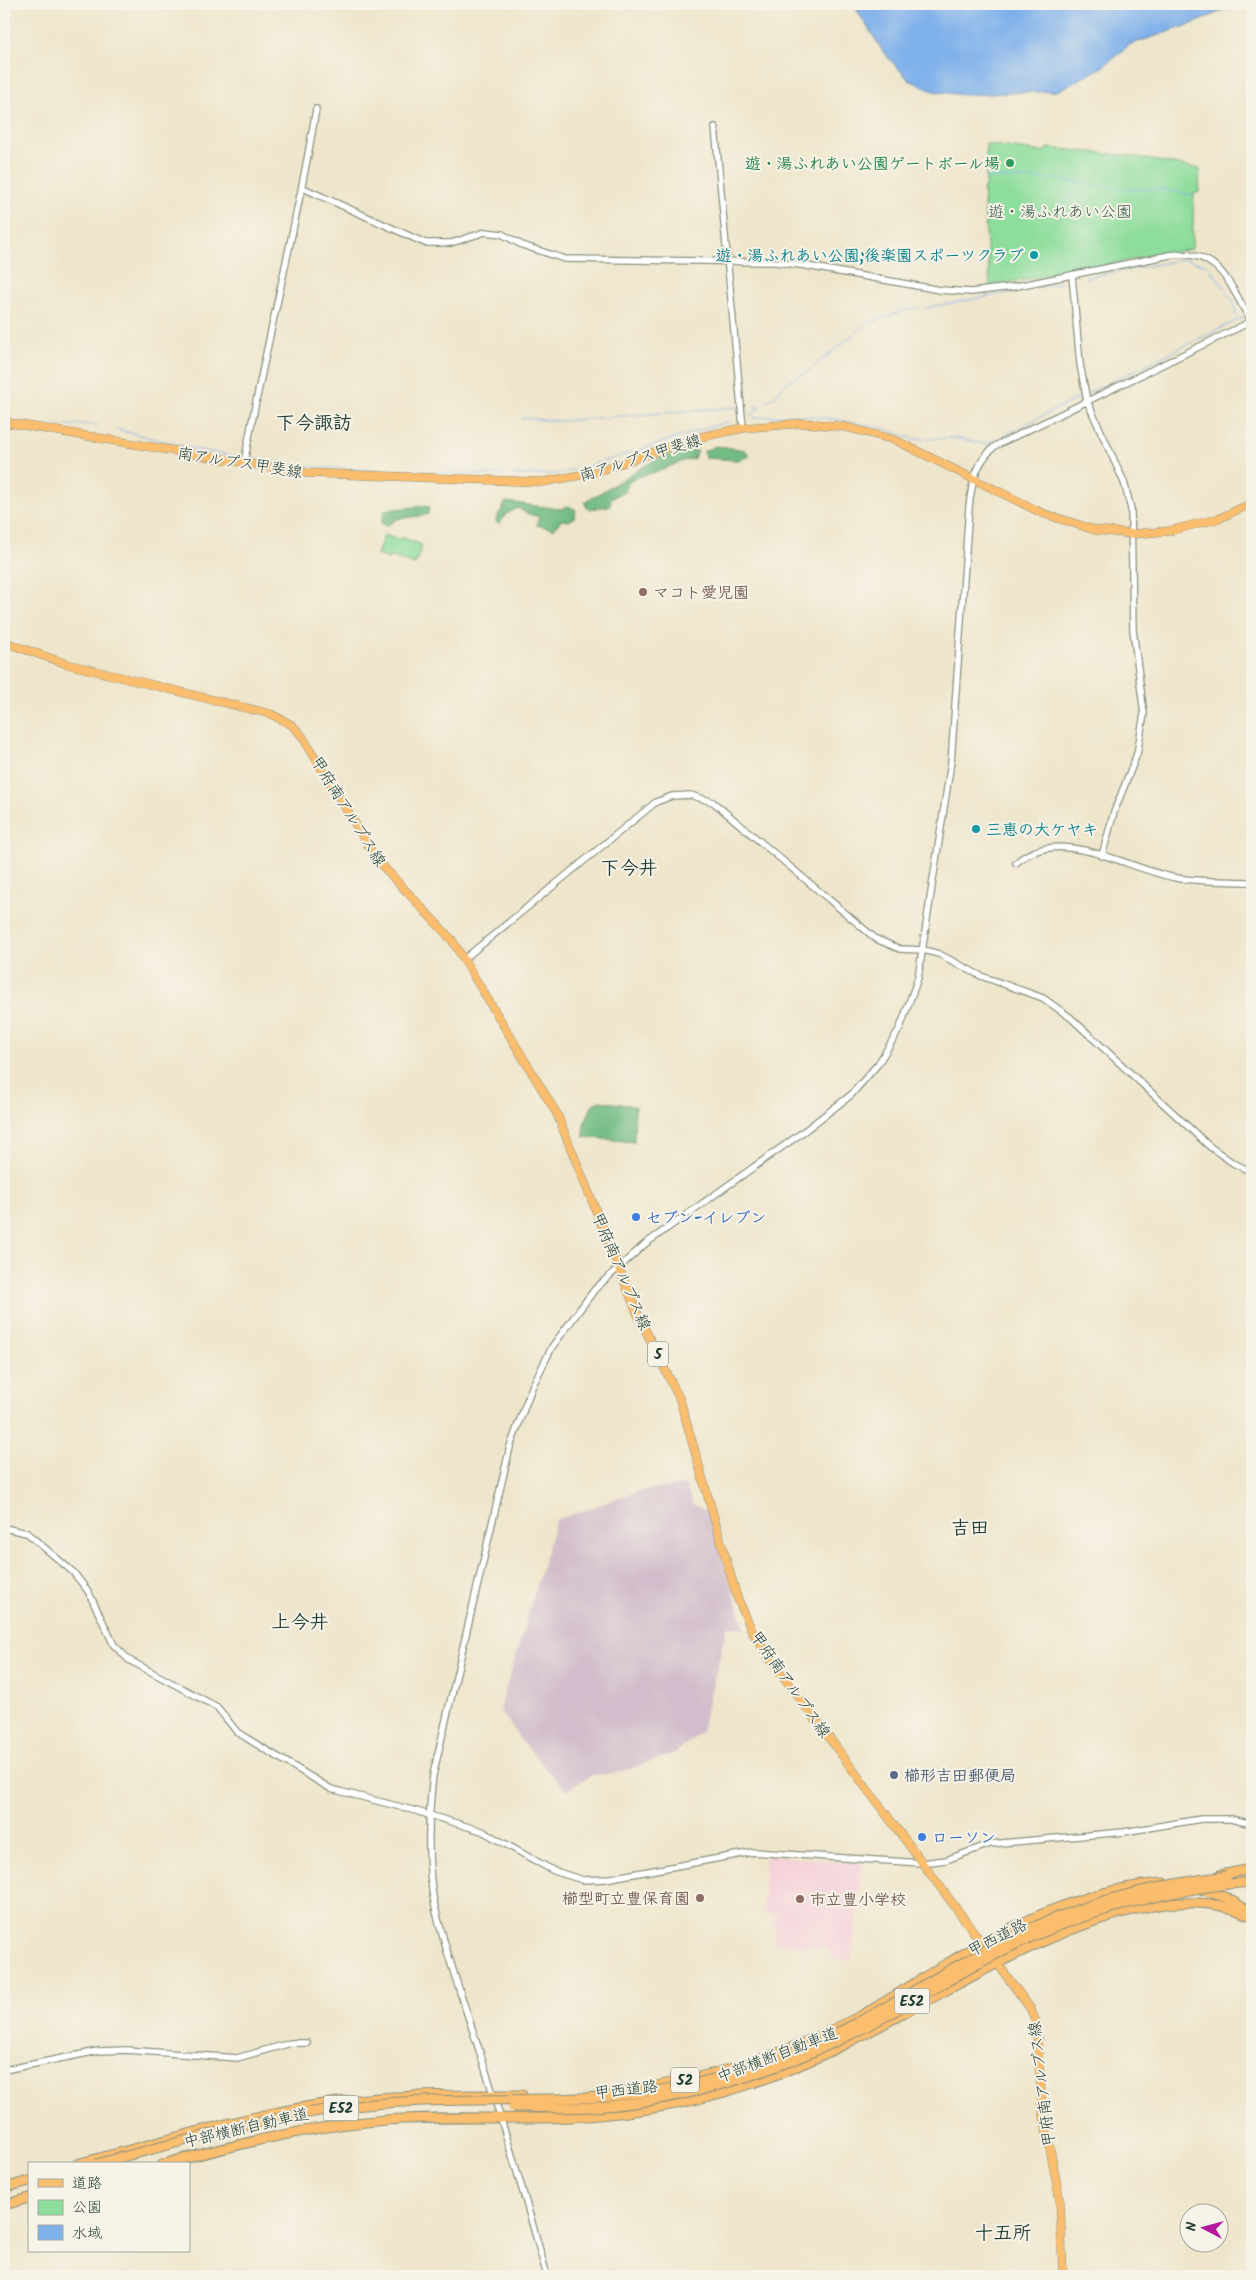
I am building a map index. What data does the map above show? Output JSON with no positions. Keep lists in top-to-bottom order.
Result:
{
  "streets": {
    "highway": [
      "甲西道路",
      "E52",
      "中部横断自動車道",
      "52"
    ],
    "main road": ["南アルプス甲斐線", "甲府南アルプス線", "5"]
  },
  "crossings": [
    ["甲府南アルプス線", "甲西道路"]
  ],
  "districts": [
    "下今諏訪",
    "下今井",
    "吉田",
    "上今井",
    "十五所"
  ],
  "parks": ["遊・湯ふれあい公園"],
  "places": [
    "遊・湯ふれあい公園ゲートボール場",
    "遊・湯ふれあい公園;後楽園スポーツクラブ",
    "マコト愛児園",
    "三恵の大ケヤキ",
    "セブン-イレブン",
    "櫛形吉田郵便局",
    "ローソン",
    "櫛型町立豊保育園",
    "市立豊小学校"
  ],
  "legend": ["道路", "公園", "水域"],
  "north": "left"
}
